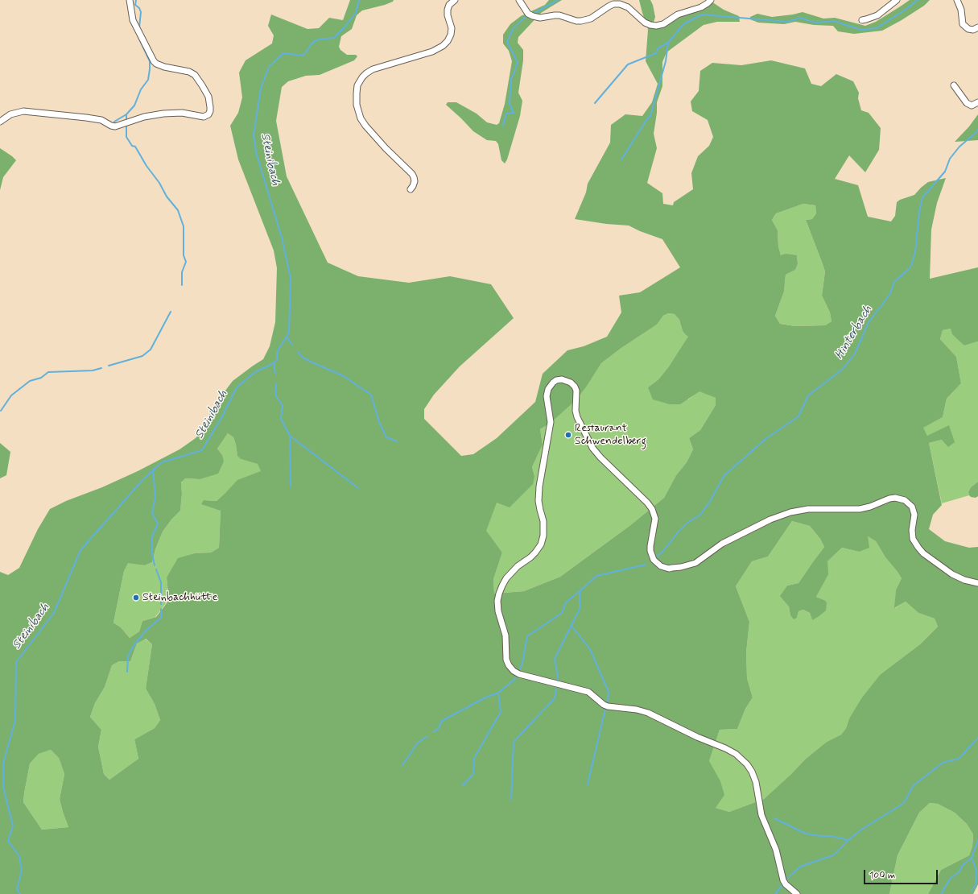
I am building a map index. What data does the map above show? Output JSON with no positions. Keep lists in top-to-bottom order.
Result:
{
  "water": ["Steinibach", "Hinterbach"],
  "places": ["Restaurant Schwendelberg", "Steinbachhütte"],
  "scale_bar": "100 m"
}
